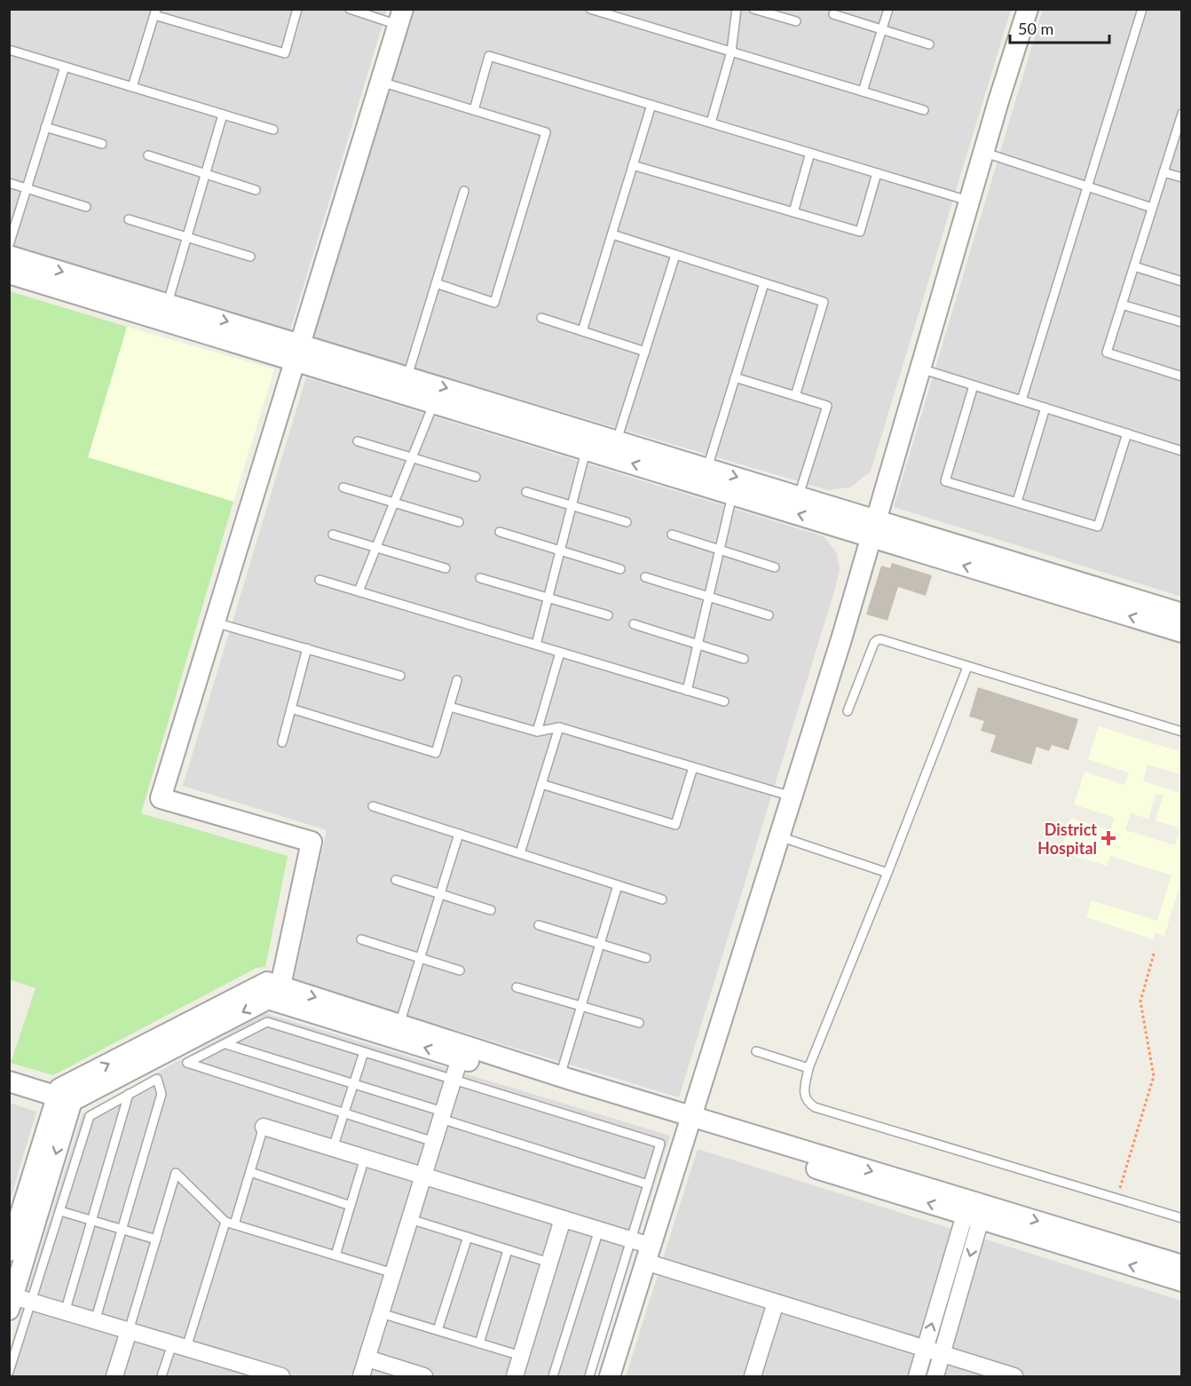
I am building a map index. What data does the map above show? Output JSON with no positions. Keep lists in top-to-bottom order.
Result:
{
  "places": {
    "health": ["District Hospital"]
  },
  "scale_bar": "50 m"
}
